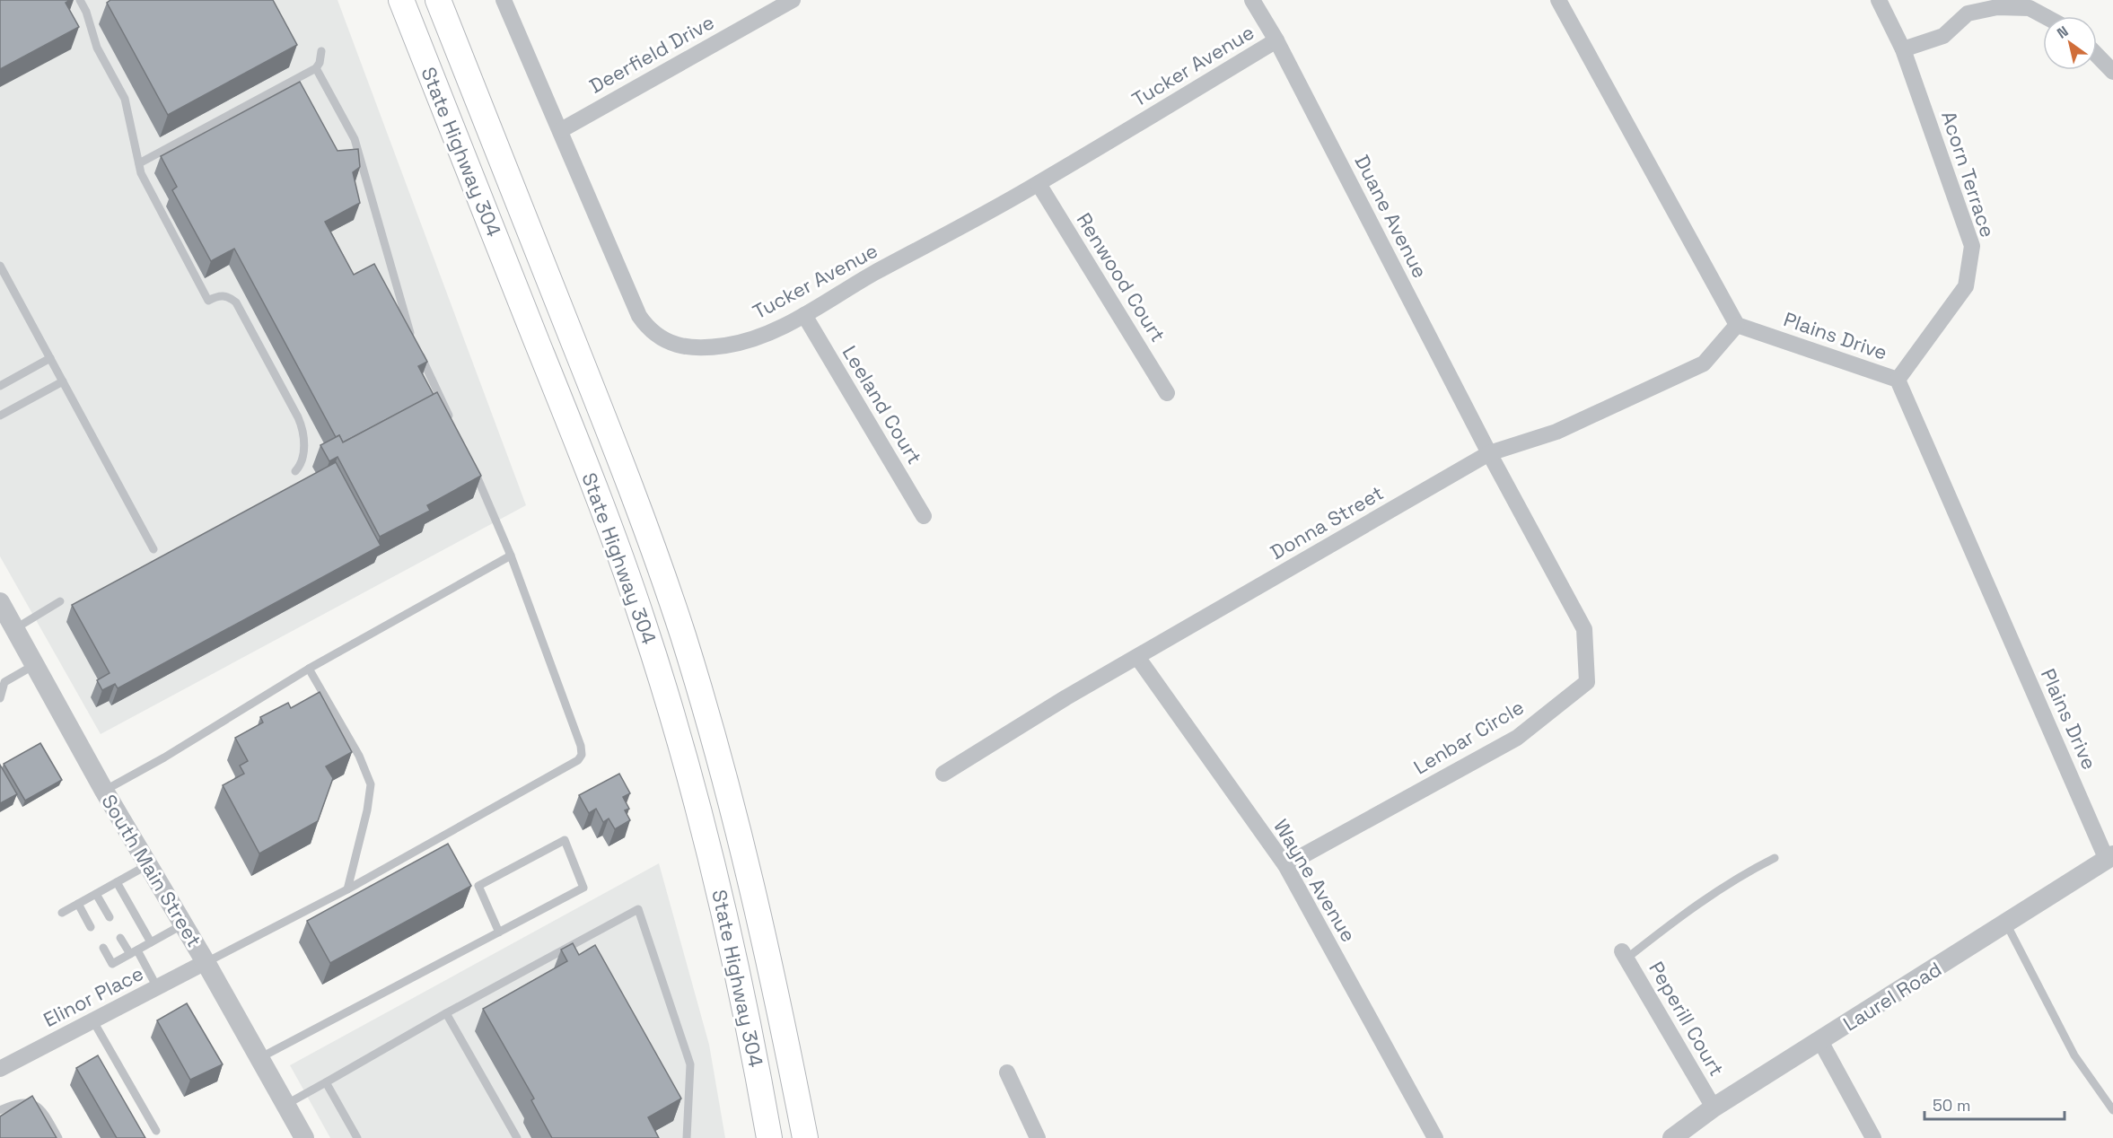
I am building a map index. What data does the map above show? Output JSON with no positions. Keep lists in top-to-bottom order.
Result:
{
  "streets": {
    "main road": ["State Highway 304"],
    "street": [
      "Deerfield Drive",
      "Tucker Avenue",
      "Acorn Terrace",
      "Duane Avenue",
      "Renwood Court",
      "Plains Drive",
      "Leeland Court",
      "Donna Street",
      "Lenbar Circle",
      "South Main Street",
      "Wayne Avenue",
      "Elinor Place",
      "Laurel Road",
      "Peperill Court"
    ]
  },
  "crossings": [
    ["Deerfield Drive", "Tucker Avenue"],
    ["Tucker Avenue", "Duane Avenue"],
    ["Tucker Avenue", "Renwood Court"],
    ["Tucker Avenue", "Leeland Court"],
    ["Acorn Terrace", "Plains Drive"],
    ["Duane Avenue", "Donna Street"],
    ["Duane Avenue", "Lenbar Circle"],
    ["Plains Drive", "Donna Street"],
    ["Plains Drive", "Laurel Road"],
    ["Donna Street", "Lenbar Circle"],
    ["Donna Street", "Wayne Avenue"],
    ["Lenbar Circle", "Wayne Avenue"],
    ["South Main Street", "Elinor Place"],
    ["Laurel Road", "Peperill Court"]
  ],
  "scale_bar": "50 m",
  "north": "top left"
}
